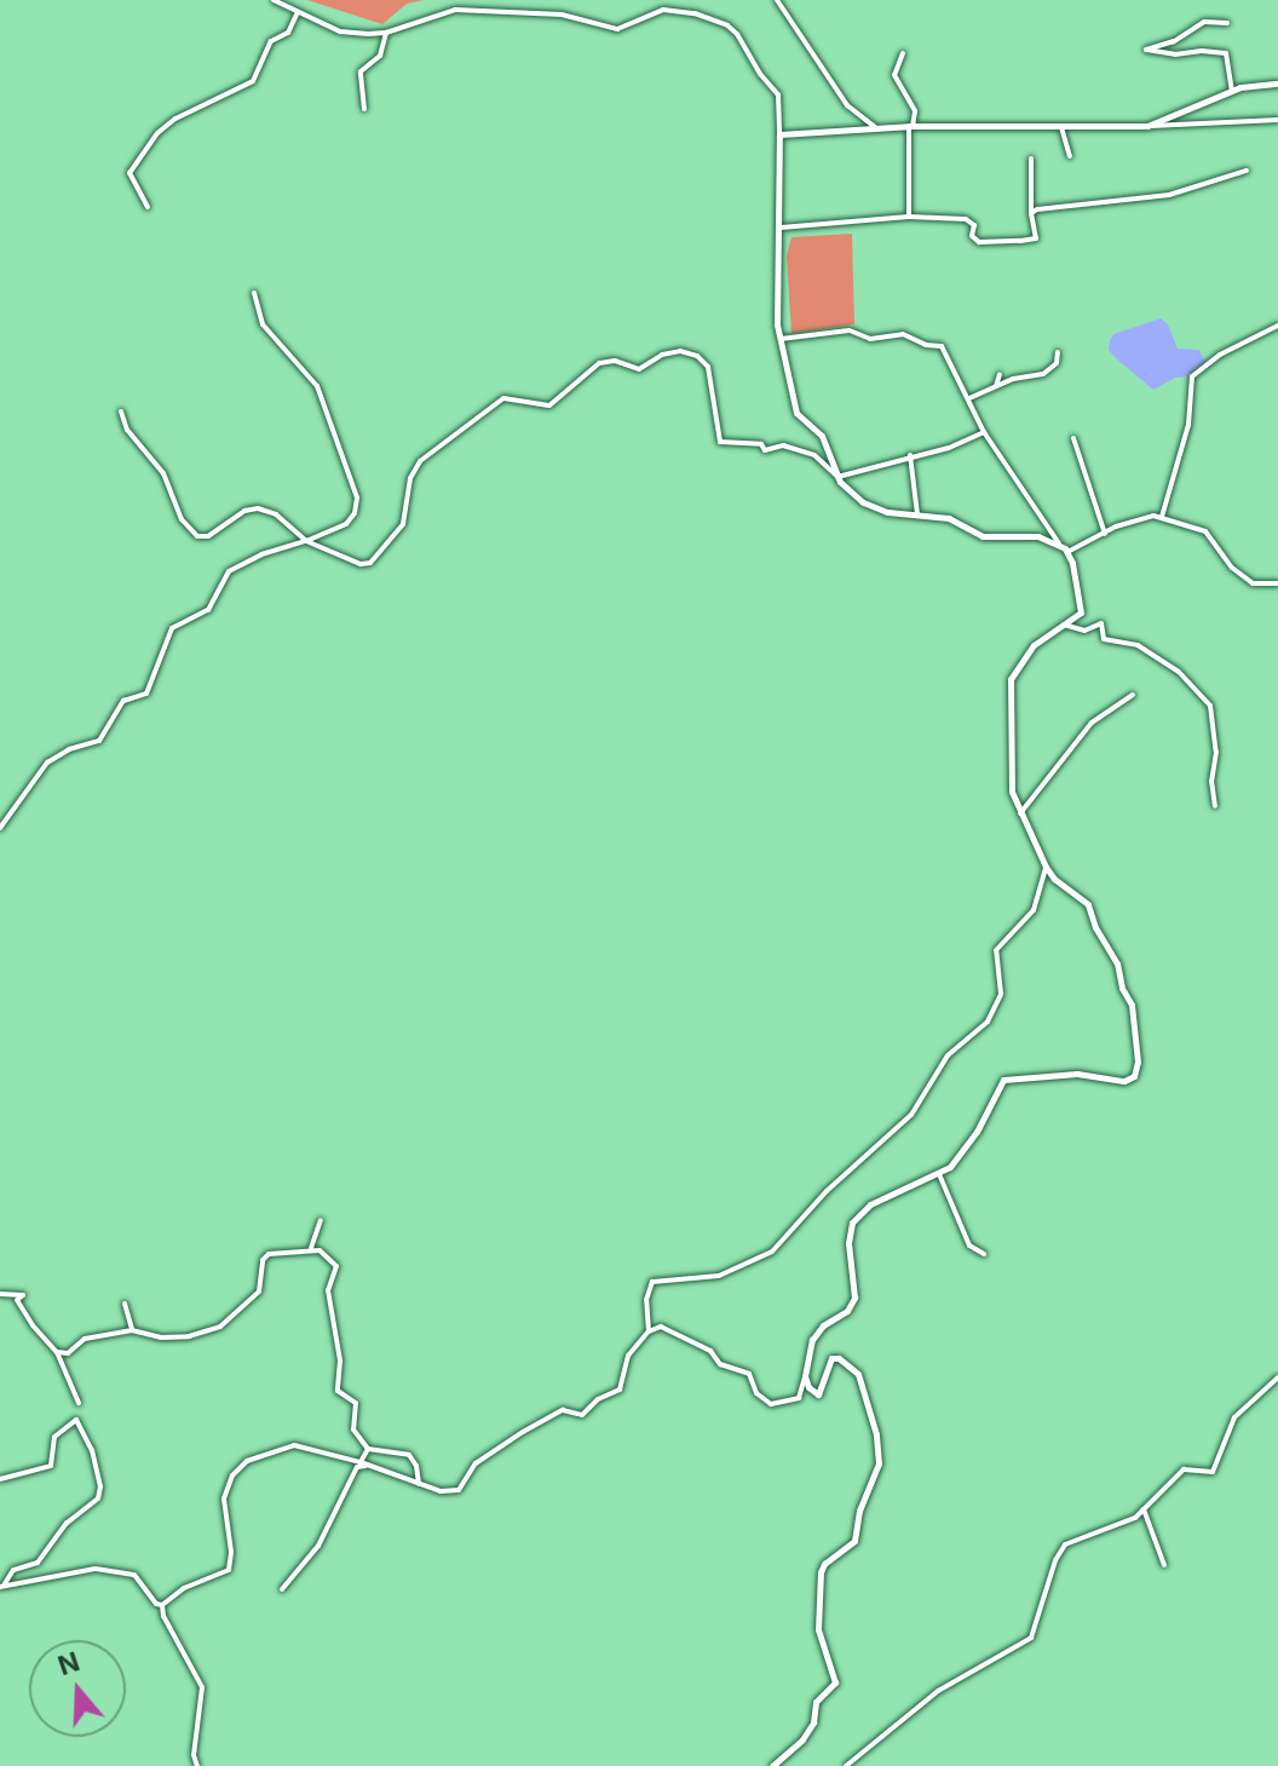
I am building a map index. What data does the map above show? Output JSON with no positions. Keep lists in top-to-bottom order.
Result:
{
  "north": "top"
}
